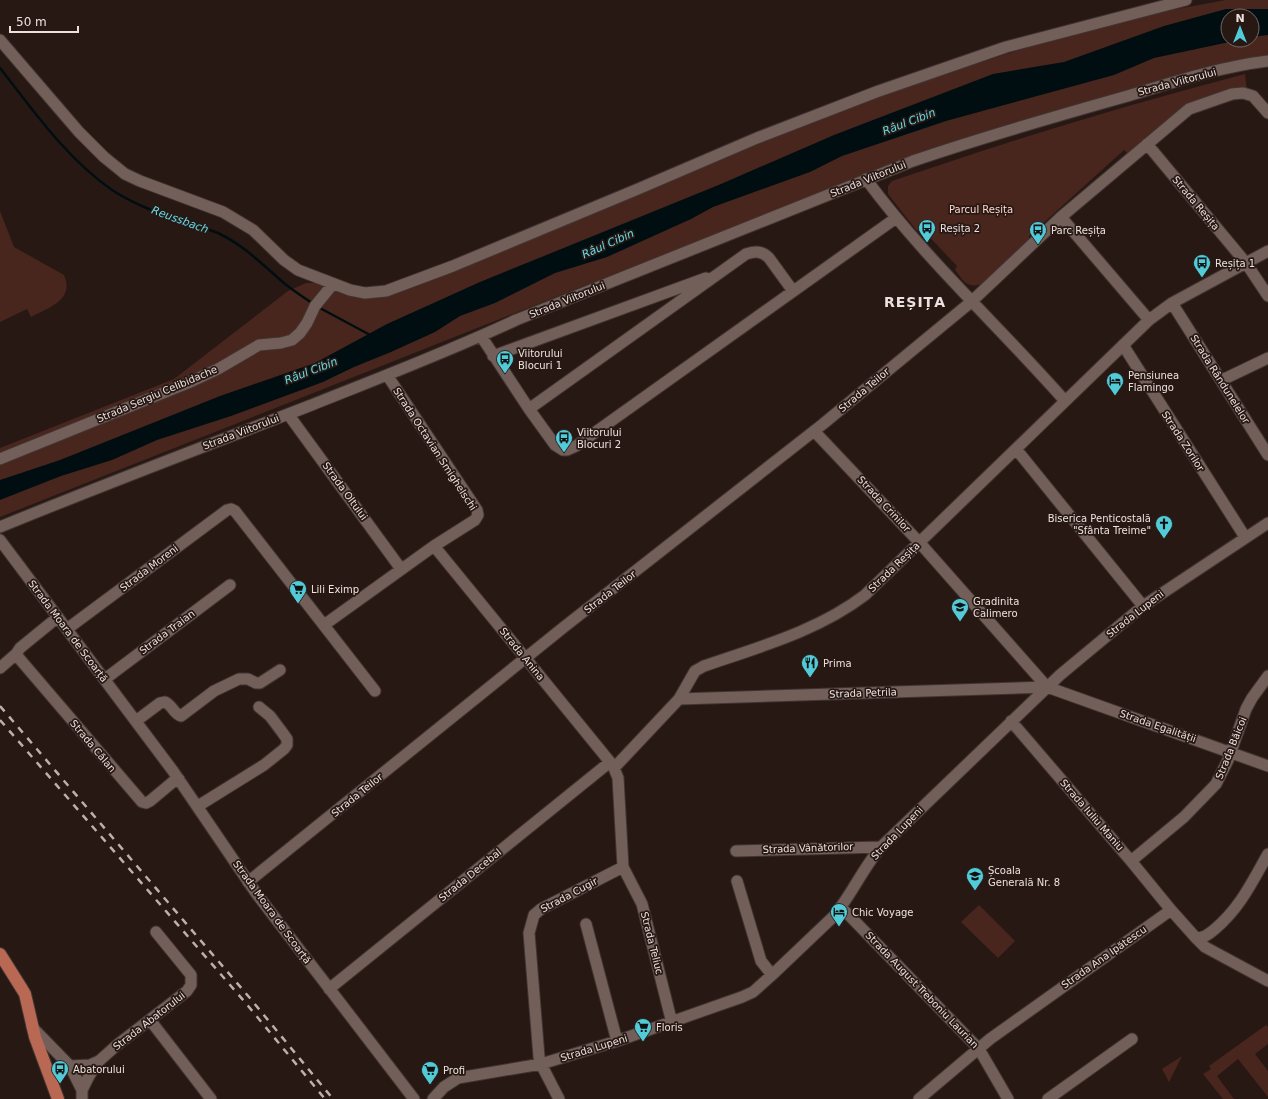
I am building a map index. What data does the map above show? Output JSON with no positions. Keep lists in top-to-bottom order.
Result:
{
  "streets": {
    "street": [
      "Strada Viitorului",
      "Strada Reșița",
      "Strada Rândunelelor",
      "Strada Teilor",
      "Strada Sergiu Celibidache",
      "Strada Zorilor",
      "Strada Octavian Smighelschi",
      "Strada Oltului",
      "Strada Crinilor",
      "Strada Moreni",
      "Strada Lupeni",
      "Strada Moara de Scoarță",
      "Strada Traian",
      "Strada Anina",
      "Strada Petrila",
      "Strada Egalității",
      "Strada Călan",
      "Strada Băicoi",
      "Strada Iuliu Maniu",
      "Strada Vânătorilor",
      "Strada Decebal",
      "Strada Cugir",
      "Strada Teliuc",
      "Strada Ana Ipătescu",
      "Strada August Treboniu Laurian",
      "Strada Abatorului"
    ]
  },
  "crossings": [
    ["Strada Viitorului", "Strada Octavian Smighelschi"],
    ["Strada Viitorului", "Strada Oltului"],
    ["Strada Reșița", "Strada Rândunelelor"],
    ["Strada Reșița", "Strada Zorilor"],
    ["Strada Reșița", "Strada Crinilor"],
    ["Strada Reșița", "Strada Anina"],
    ["Strada Reșița", "Strada Petrila"],
    ["Strada Reșița", "Strada Decebal"],
    ["Strada Teilor", "Strada Crinilor"],
    ["Strada Teilor", "Strada Moara de Scoarță"],
    ["Strada Teilor", "Strada Anina"],
    ["Strada Zorilor", "Strada Lupeni"],
    ["Strada Octavian Smighelschi", "Strada Anina"],
    ["Strada Crinilor", "Strada Lupeni"],
    ["Strada Crinilor", "Strada Petrila"],
    ["Strada Crinilor", "Strada Egalității"],
    ["Strada Moreni", "Strada Moara de Scoarță"],
    ["Strada Lupeni", "Strada Petrila"],
    ["Strada Lupeni", "Strada Egalității"],
    ["Strada Lupeni", "Strada Iuliu Maniu"],
    ["Strada Lupeni", "Strada Vânătorilor"],
    ["Strada Lupeni", "Strada Cugir"],
    ["Strada Lupeni", "Strada Teliuc"],
    ["Strada Lupeni", "Strada August Treboniu Laurian"],
    ["Strada Moara de Scoarță", "Strada Traian"],
    ["Strada Moara de Scoarță", "Strada Călan"],
    ["Strada Moara de Scoarță", "Strada Decebal"],
    ["Strada Anina", "Strada Decebal"],
    ["Strada Petrila", "Strada Egalității"],
    ["Strada Egalității", "Strada Băicoi"],
    ["Strada Băicoi", "Strada Iuliu Maniu"],
    ["Strada Iuliu Maniu", "Strada Ana Ipătescu"],
    ["Strada Cugir", "Strada Teliuc"],
    ["Strada Ana Ipătescu", "Strada August Treboniu Laurian"]
  ],
  "districts": ["REȘIȚA"],
  "water": ["Râul Cibin", "Reussbach"],
  "parks": ["Parcul Reșița"],
  "places": {
    "bus stop": [
      "Reșița 2",
      "Parc Reșița",
      "Reșița 1",
      "Viitorului Blocuri 1",
      "Viitorului Blocuri 2",
      "Abatorului"
    ],
    "hotel": ["Pensiunea Flamingo", "Chic Voyage"],
    "church": ["Biserica Penticostală \"Sfânta Treime\""],
    "supermarket": ["Lili Eximp", "Floris", "Profi"],
    "school or university": ["Gradinita Calimero", "Școala Generală Nr. 8"],
    "restaurant": ["Prima"]
  },
  "scale_bar": "50 m",
  "north": "top"
}
